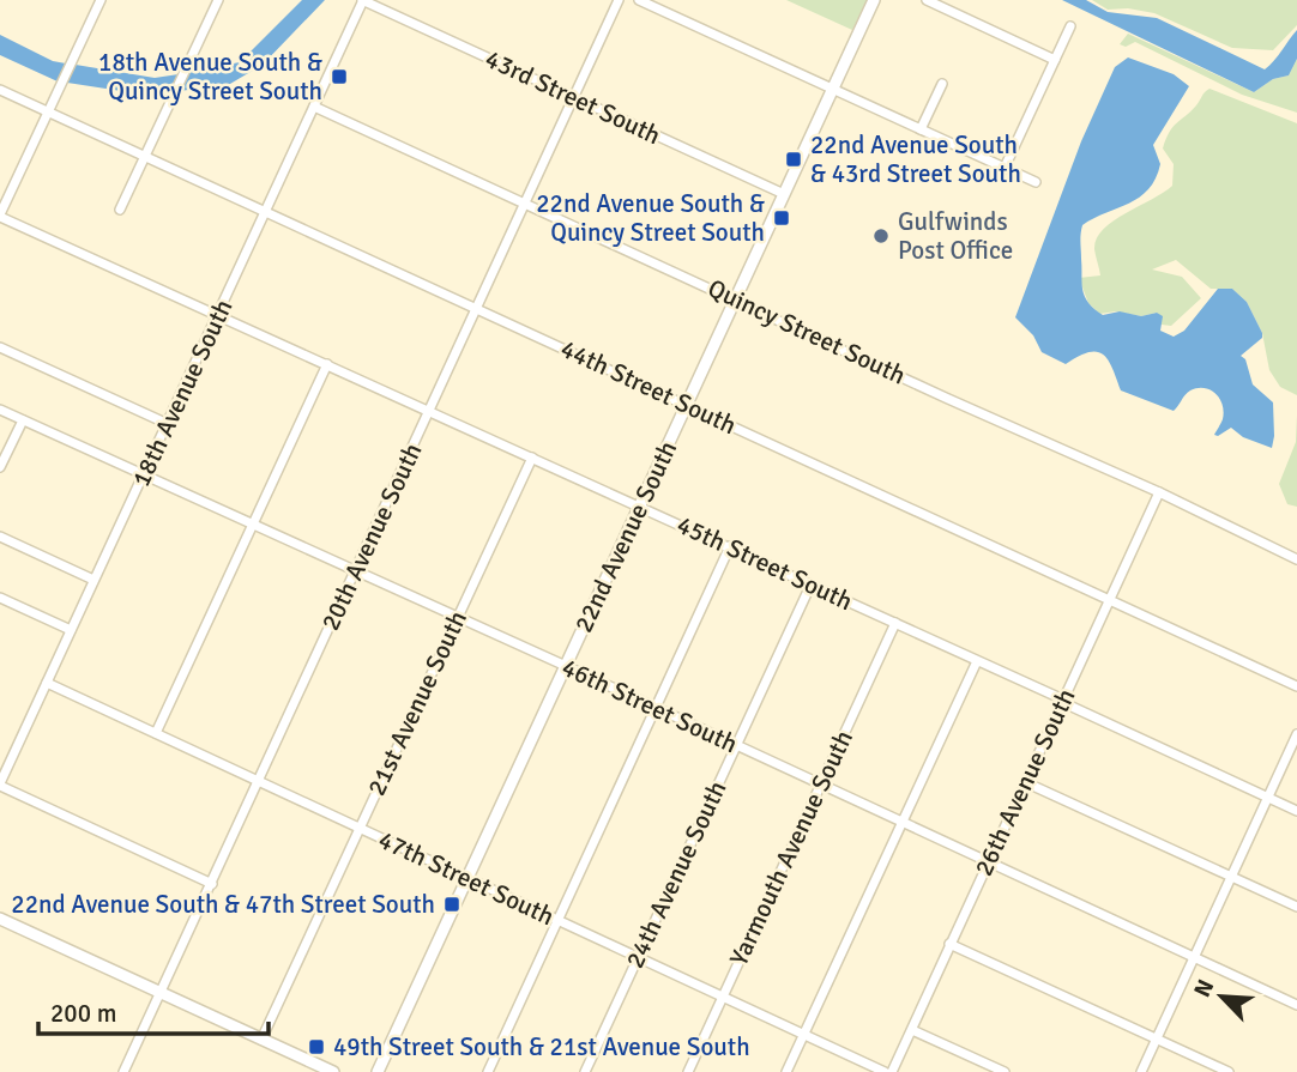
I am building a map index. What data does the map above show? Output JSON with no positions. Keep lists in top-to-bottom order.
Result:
{
  "streets": {
    "main road": ["22nd Avenue South"],
    "street": [
      "43rd Street South",
      "Quincy Street South",
      "44th Street South",
      "18th Avenue South",
      "20th Avenue South",
      "45th Street South",
      "21st Avenue South",
      "46th Street South",
      "26th Avenue South",
      "Yarmouth Avenue South",
      "24th Avenue South",
      "47th Street South"
    ]
  },
  "crossings": [
    ["43rd Street South", "18th Avenue South"],
    ["43rd Street South", "20th Avenue South"],
    ["43rd Street South", "22nd Avenue South"],
    ["Quincy Street South", "18th Avenue South"],
    ["Quincy Street South", "20th Avenue South"],
    ["Quincy Street South", "22nd Avenue South"],
    ["Quincy Street South", "26th Avenue South"],
    ["44th Street South", "18th Avenue South"],
    ["44th Street South", "20th Avenue South"],
    ["44th Street South", "22nd Avenue South"],
    ["44th Street South", "26th Avenue South"],
    ["18th Avenue South", "45th Street South"],
    ["18th Avenue South", "46th Street South"],
    ["18th Avenue South", "47th Street South"],
    ["20th Avenue South", "45th Street South"],
    ["20th Avenue South", "46th Street South"],
    ["20th Avenue South", "47th Street South"],
    ["22nd Avenue South", "45th Street South"],
    ["22nd Avenue South", "46th Street South"],
    ["22nd Avenue South", "47th Street South"],
    ["45th Street South", "21st Avenue South"],
    ["45th Street South", "26th Avenue South"],
    ["45th Street South", "Yarmouth Avenue South"],
    ["45th Street South", "24th Avenue South"],
    ["21st Avenue South", "46th Street South"],
    ["21st Avenue South", "47th Street South"],
    ["46th Street South", "26th Avenue South"],
    ["46th Street South", "Yarmouth Avenue South"],
    ["46th Street South", "24th Avenue South"],
    ["26th Avenue South", "47th Street South"],
    ["Yarmouth Avenue South", "47th Street South"],
    ["24th Avenue South", "47th Street South"]
  ],
  "places": {
    "transit": [
      "18th Avenue South & Quincy Street South",
      "22nd Avenue South & 43rd Street South",
      "22nd Avenue South & Quincy Street South",
      "22nd Avenue South & 47th Street South",
      "49th Street South & 21st Avenue South"
    ],
    "other": ["Gulfwinds Post Office"]
  },
  "scale_bar": "200 m",
  "north": "top left"
}
